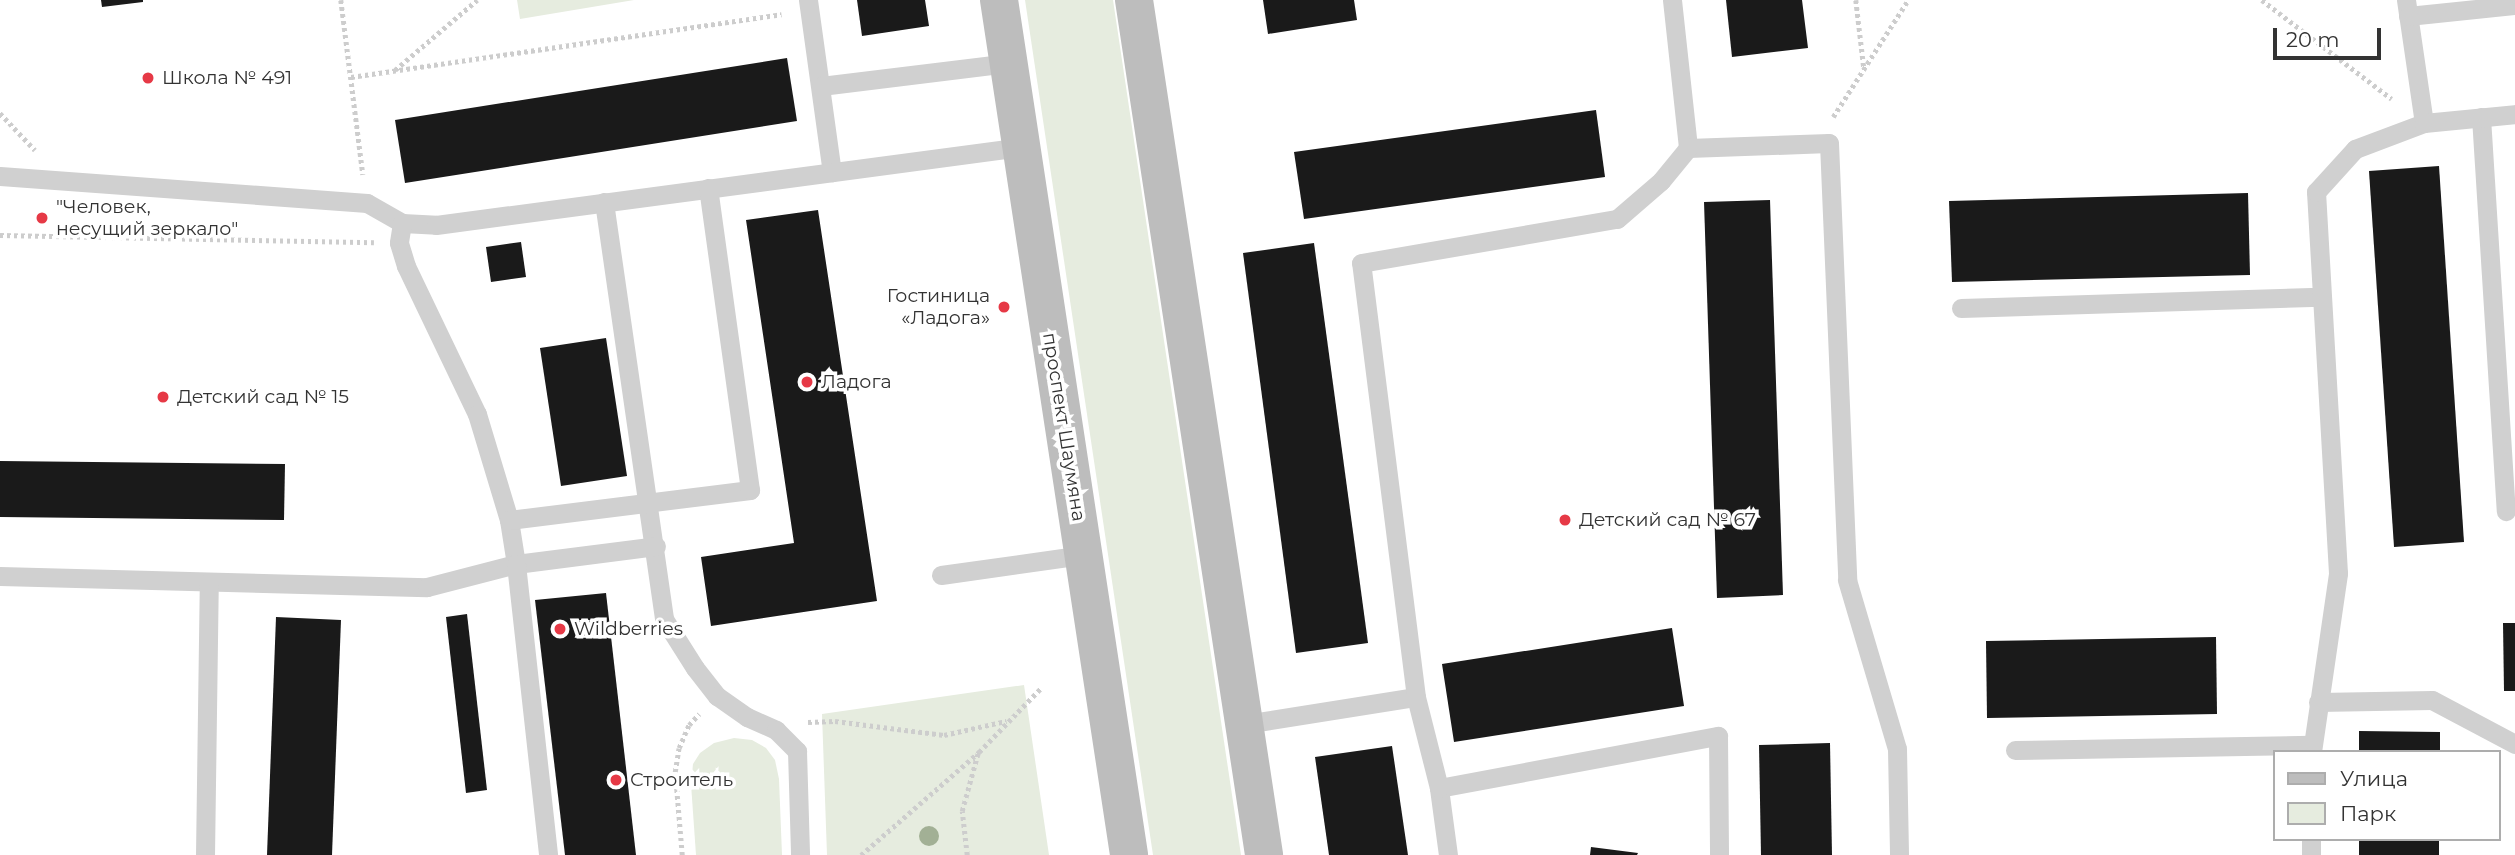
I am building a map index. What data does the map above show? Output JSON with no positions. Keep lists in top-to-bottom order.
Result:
{
  "streets": {
    "street": ["проспект Шаумяна"]
  },
  "places": [
    "Школа № 491",
    "\"Человек, несущий зеркало\"",
    "Гостиница «Ладога»",
    "Ладога",
    "Детский сад № 15",
    "Детский сад № 67",
    "Wildberries",
    "Строитель"
  ],
  "legend": ["Улица", "Парк"],
  "scale_bar": "20 m"
}
